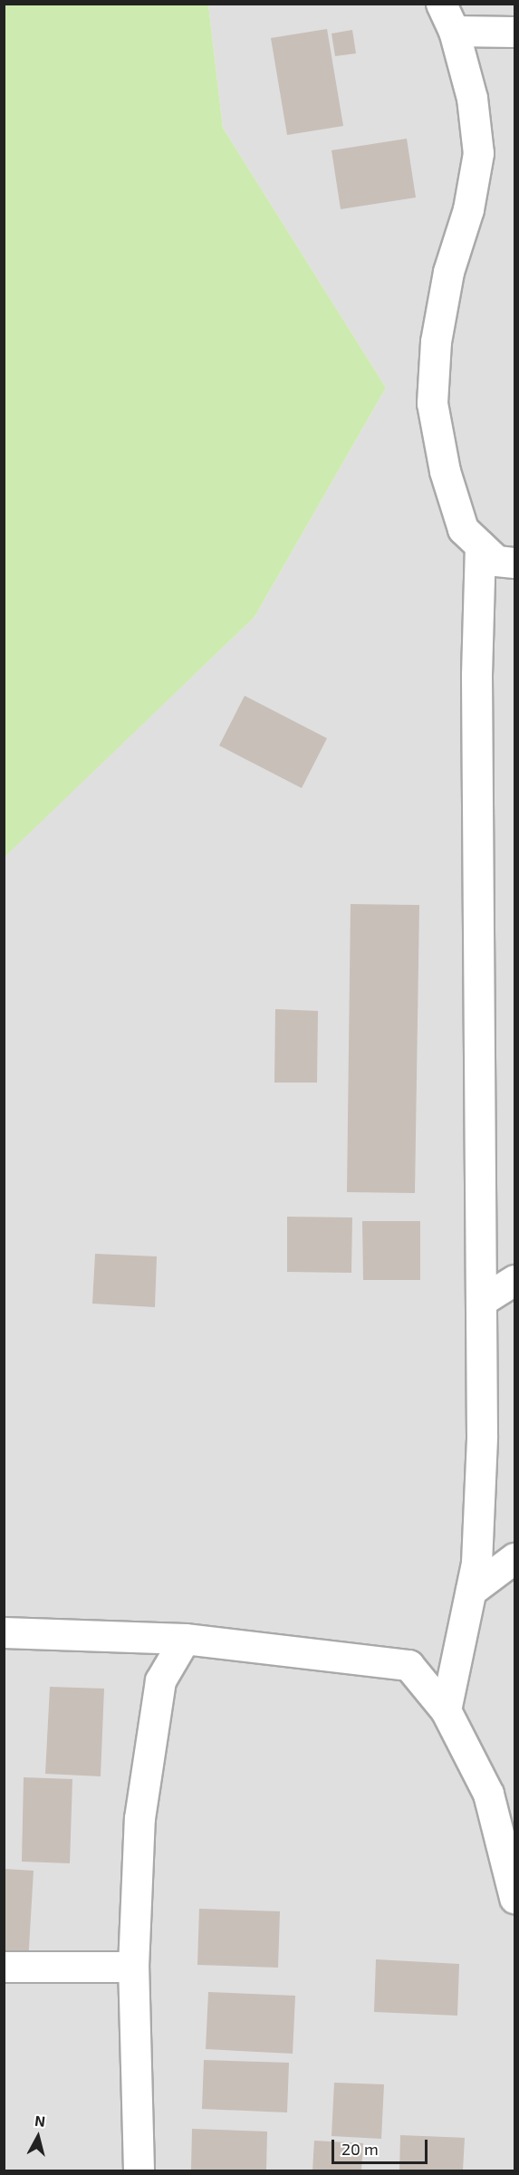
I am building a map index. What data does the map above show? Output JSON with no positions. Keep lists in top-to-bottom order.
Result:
{
  "scale_bar": "20 m",
  "north": "top"
}
